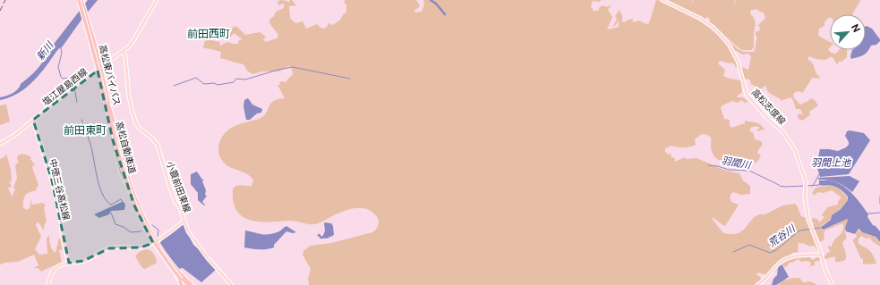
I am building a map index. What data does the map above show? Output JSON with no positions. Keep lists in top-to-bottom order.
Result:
{
  "streets": {
    "highway": ["高松東バイパス", "高松自動車道"],
    "main road": [
      "塩江屋島西線",
      "高松志度線",
      "小蓑前田東線",
      "中徳三谷高松線"
    ]
  },
  "crossings": [
    ["高松東バイパス", "塩江屋島西線"],
    ["高松東バイパス", "高松自動車道"],
    ["高松東バイパス", "小蓑前田東線"],
    ["塩江屋島西線", "小蓑前田東線"],
    ["塩江屋島西線", "中徳三谷高松線"],
    ["小蓑前田東線", "中徳三谷高松線"]
  ],
  "districts": ["前田西町", "前田東町"],
  "water": [
    "新川",
    "羽間川",
    "羽間上池",
    "荒谷川"
  ],
  "north": "top right"
}
